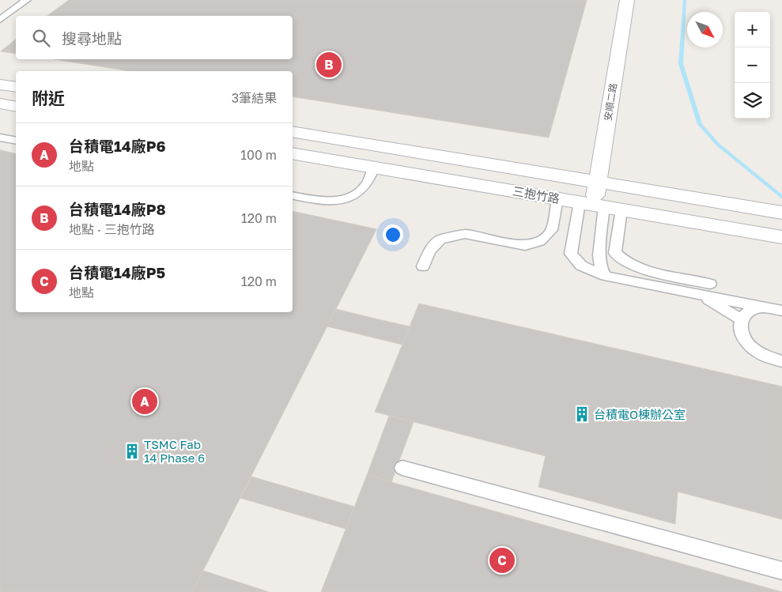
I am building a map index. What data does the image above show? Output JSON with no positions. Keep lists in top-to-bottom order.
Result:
{
  "streets": {
    "street": ["安順二路", "三抱竹路"]
  },
  "crossings": [
    ["安順二路", "三抱竹路"]
  ],
  "places": {
    "building": ["台積電O棟辦公室", "TSMC Fab 14 Phase 6"]
  },
  "north": "bottom right",
  "page": {
    "map_buttons": ["+", "−"],
    "search": "搜尋地點",
    "pins": ["B", "A", "C"],
    "heading": ["附近", "3筆結果"],
    "list": [
      {
        "mark": "A",
        "name": "台積電14廠P6",
        "note": "地點",
        "value": "100 m"
      },
      {
        "mark": "B",
        "name": "台積電14廠P8",
        "note": "地點 · 三抱竹路",
        "value": "120 m"
      },
      {
        "mark": "C",
        "name": "台積電14廠P5",
        "note": "地點",
        "value": "120 m"
      }
    ]
  }
}
